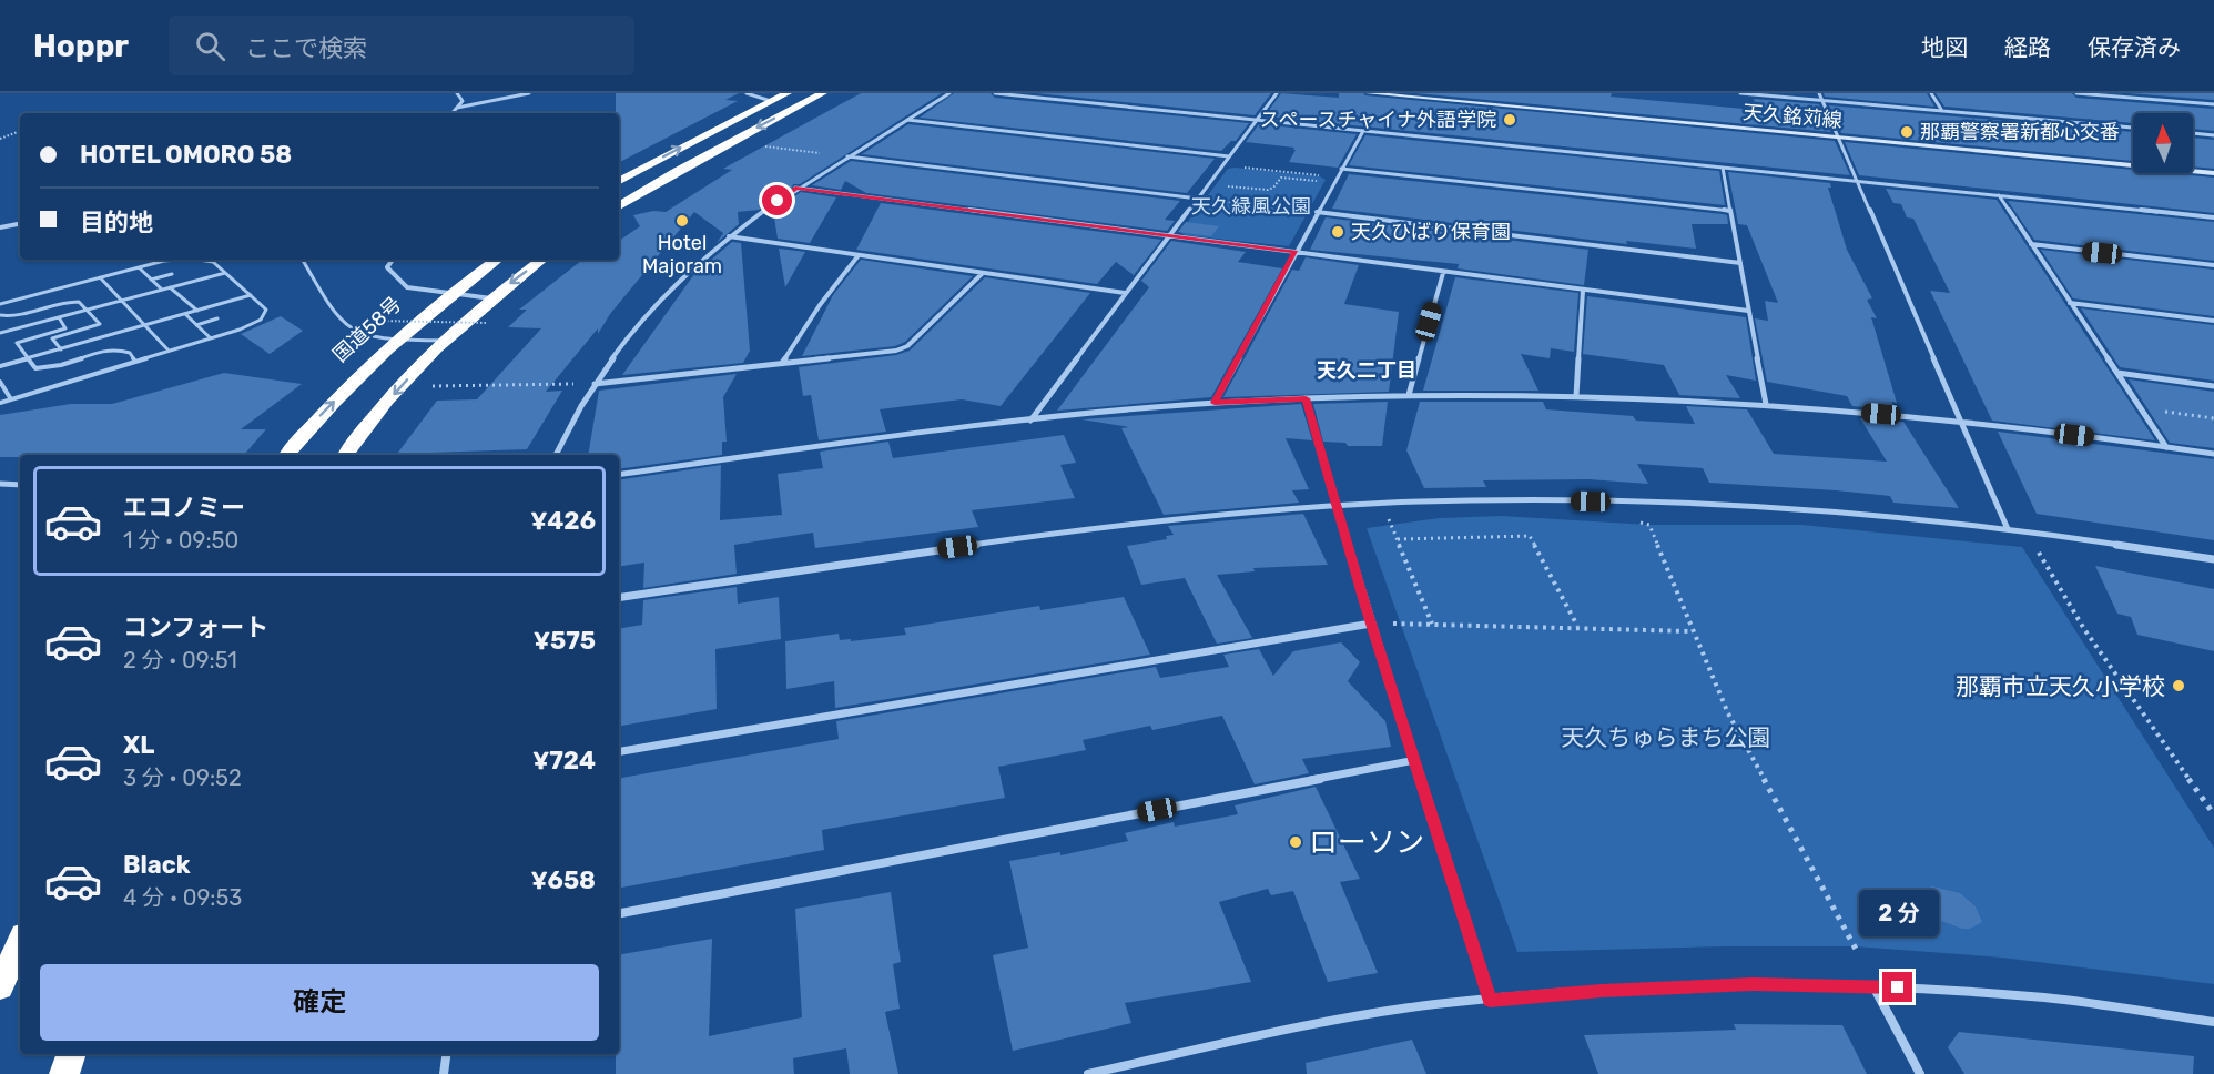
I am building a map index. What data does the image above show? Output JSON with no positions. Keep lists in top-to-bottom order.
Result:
{
  "streets": {
    "highway": ["国道58号"],
    "street": ["天久銘苅線"]
  },
  "districts": ["天久二丁目"],
  "parks": ["天久緑風公園", "天久ちゅらまち公園"],
  "places": [
    "スペースチャイナ外語学院",
    "那覇警察署新都心交番",
    "Hotel Majoram",
    "天久ひばり保育園",
    "那覇市立天久小学校",
    "ローソン"
  ],
  "north": "top",
  "page": {
    "header": "Hoppr",
    "search": "ここで検索",
    "nav": ["地図", "経路", "保存済み"],
    "banner": ["HOTEL OMORO 58", "目的地"],
    "list": [
      {
        "name": "エコノミー",
        "note": "1 分 · 09:50",
        "value": "¥426"
      },
      {
        "name": "コンフォート",
        "note": "2 分 · 09:51",
        "value": "¥575"
      },
      {
        "name": "XL",
        "note": "3 分 · 09:52",
        "value": "¥724"
      },
      {
        "name": "Black",
        "note": "4 分 · 09:53",
        "value": "¥658"
      }
    ],
    "bubble": "2 分",
    "buttons": "確定"
  }
}
